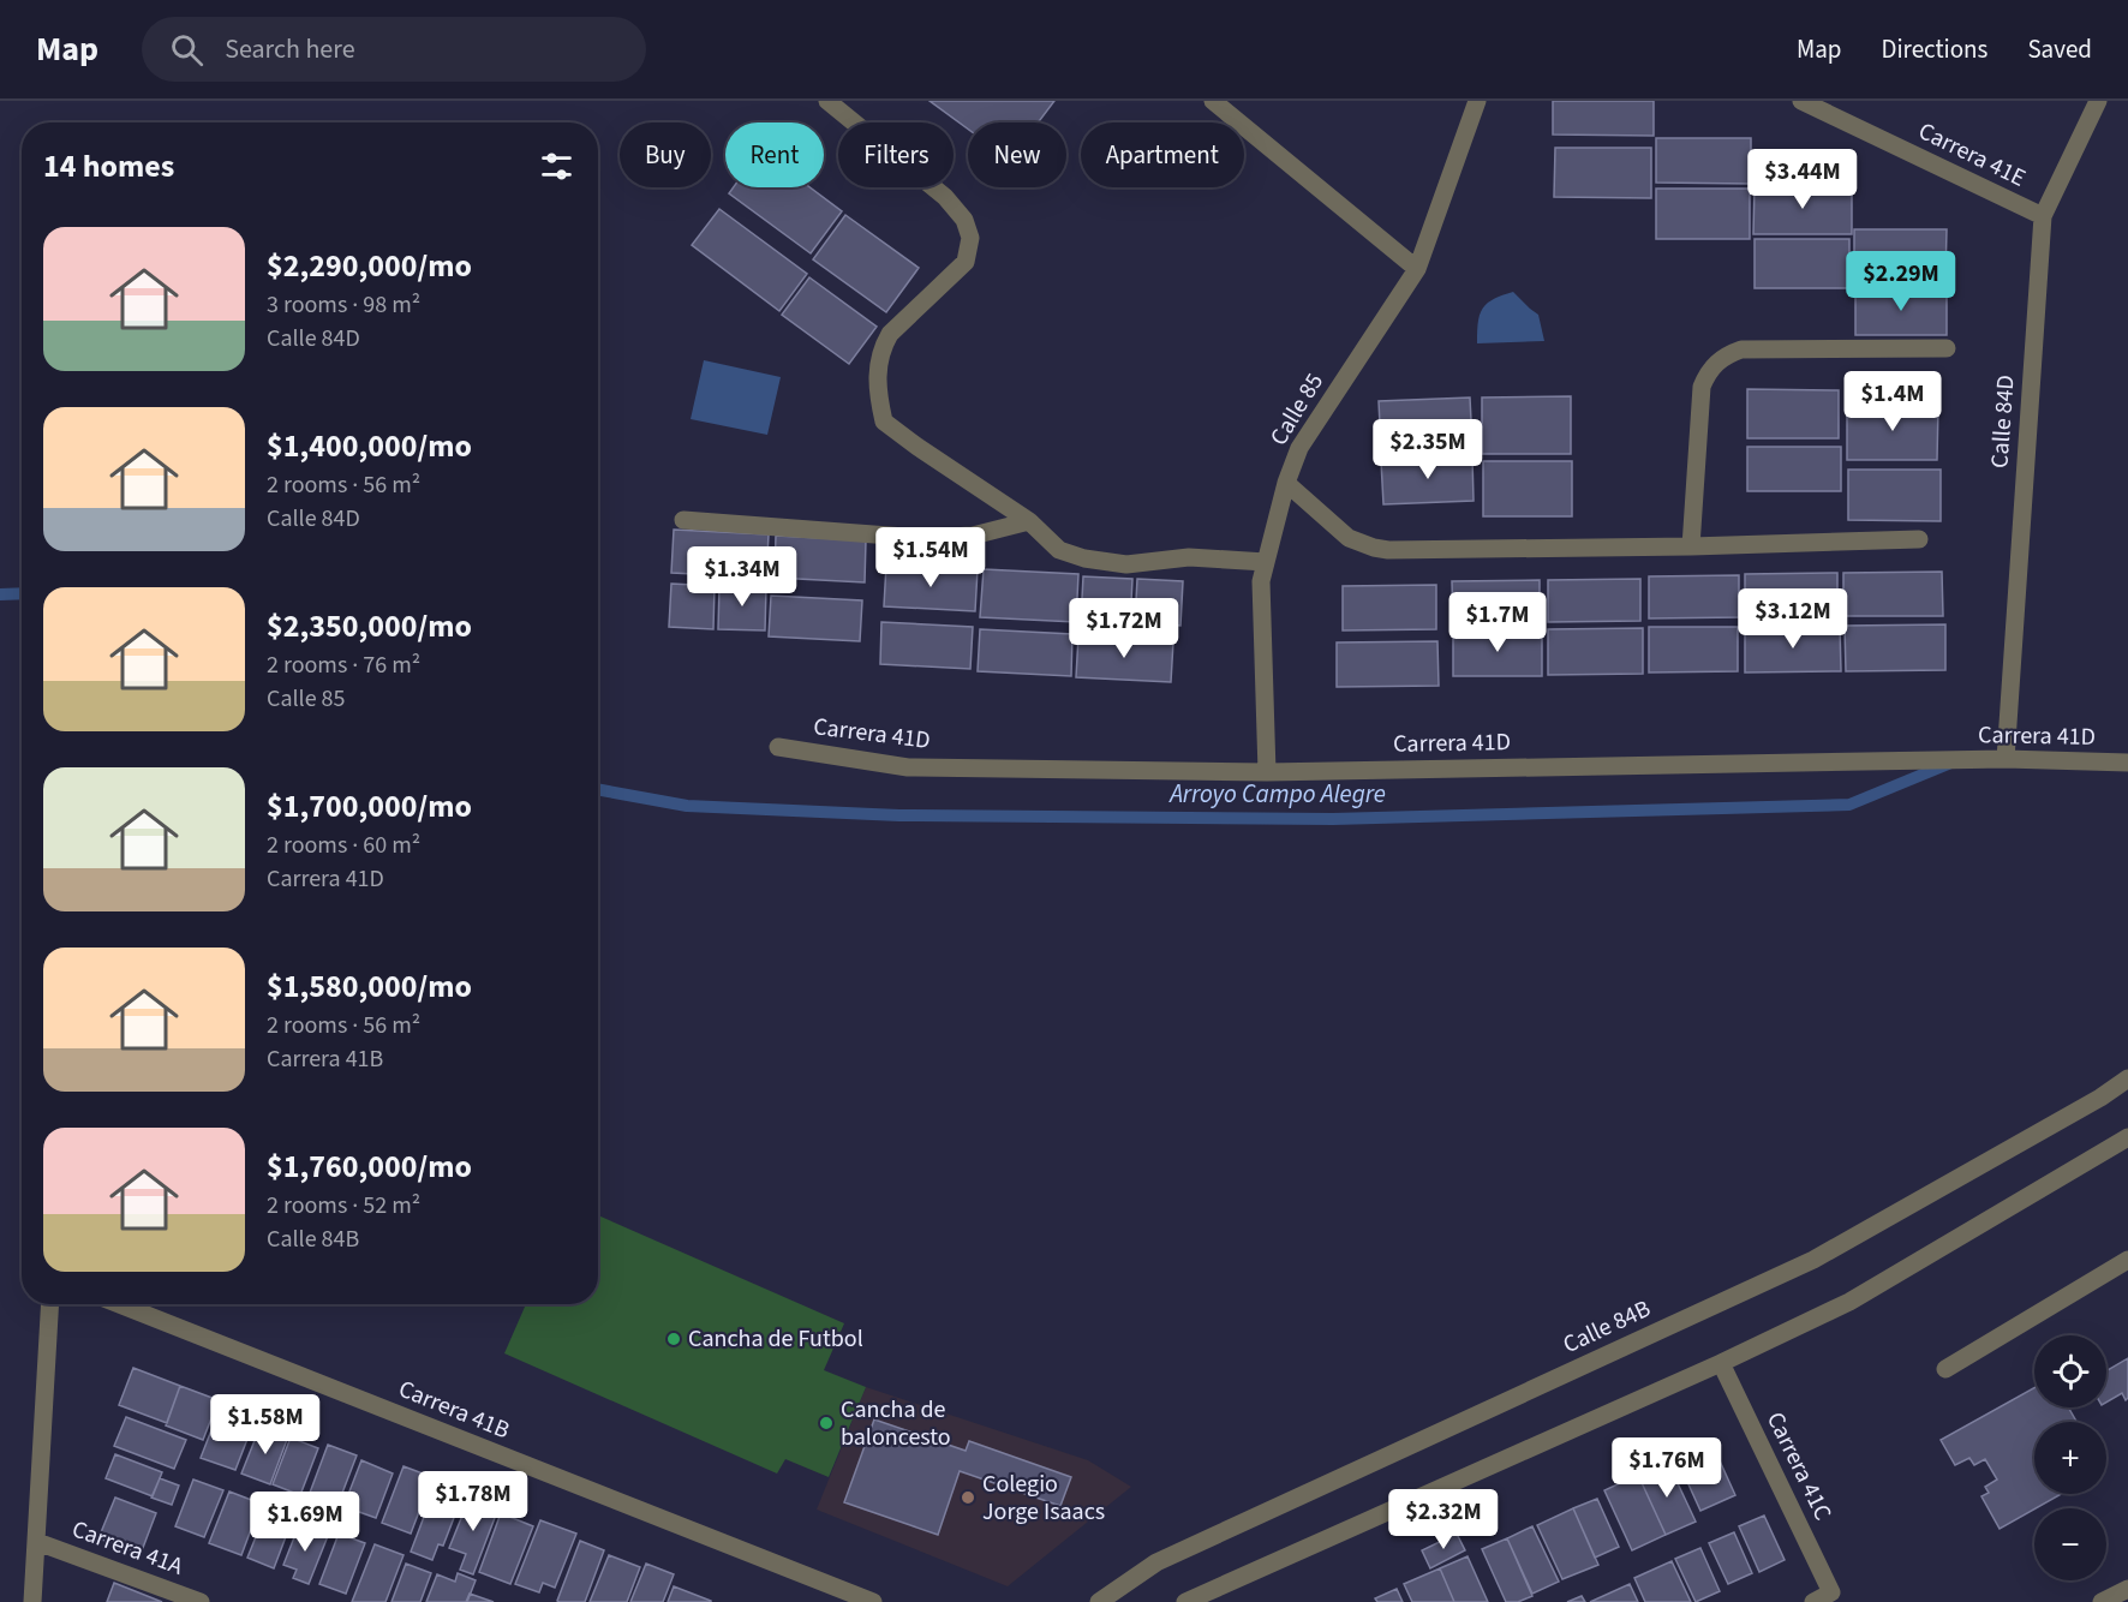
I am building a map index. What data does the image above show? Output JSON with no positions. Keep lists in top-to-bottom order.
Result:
{
  "streets": {
    "street": [
      "Carrera 41E",
      "Calle 85",
      "Calle 84D",
      "Carrera 41D",
      "Calle 84B",
      "Carrera 41B",
      "Carrera 41C",
      "Carrera 41A"
    ]
  },
  "crossings": [
    ["Carrera 41E", "Calle 84D"],
    ["Calle 85", "Carrera 41D"],
    ["Calle 84D", "Carrera 41D"]
  ],
  "water": ["Arroyo Campo Alegre"],
  "places": ["Cancha de Futbol", "Cancha de baloncesto", "Colegio Jorge Isaacs"],
  "page": {
    "header": "Map",
    "search": "Search here",
    "nav": ["Map", "Directions", "Saved"],
    "chip": [
      "Buy",
      "Rent",
      "Filters",
      "New",
      "Apartment"
    ],
    "heading": "14 homes",
    "price": [
      "$3.44M",
      "$2.29M",
      "$1.4M",
      "$2.35M",
      "$1.54M",
      "$1.34M",
      "$3.12M",
      "$1.7M",
      "$1.72M",
      "$1.58M",
      "$1.76M",
      "$1.78M",
      "$2.32M",
      "$1.69M"
    ],
    "list": [
      {
        "name": "$2,290,000/mo",
        "note": "3 rooms · 98 m² · Calle 84D"
      },
      {
        "name": "$1,400,000/mo",
        "note": "2 rooms · 56 m² · Calle 84D"
      },
      {
        "name": "$2,350,000/mo",
        "note": "2 rooms · 76 m² · Calle 85"
      },
      {
        "name": "$1,700,000/mo",
        "note": "2 rooms · 60 m² · Carrera 41D"
      },
      {
        "name": "$1,580,000/mo",
        "note": "2 rooms · 56 m² · Carrera 41B"
      },
      {
        "name": "$1,760,000/mo",
        "note": "2 rooms · 52 m² · Calle 84B"
      }
    ],
    "map_buttons": ["+", "−"]
  }
}
